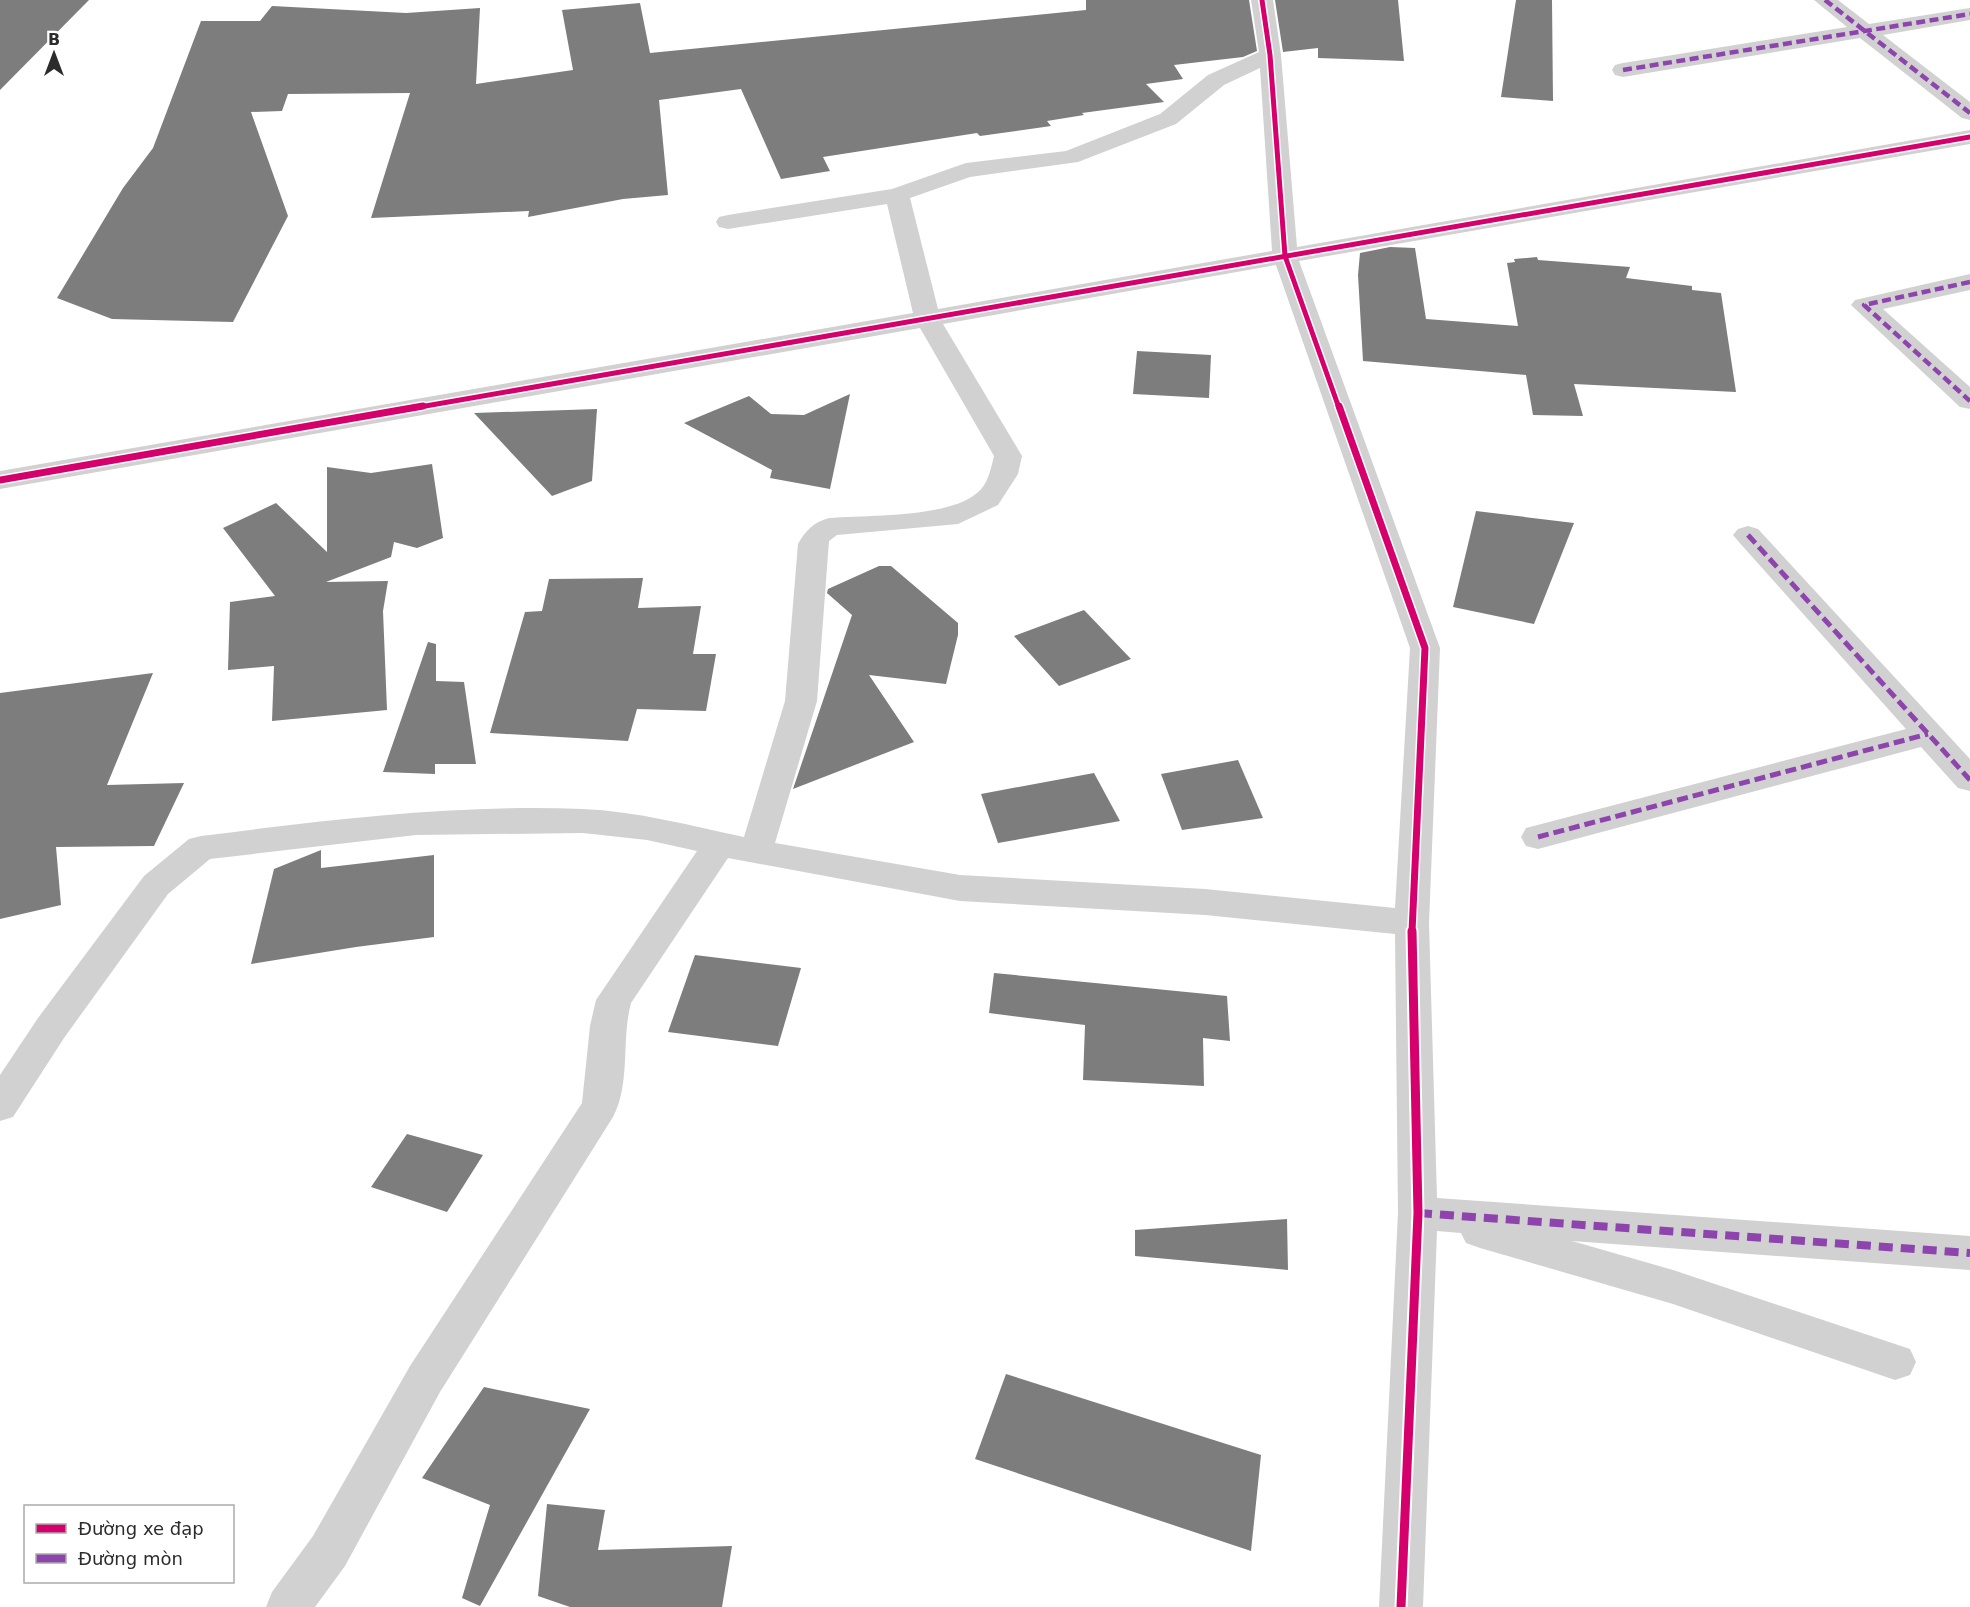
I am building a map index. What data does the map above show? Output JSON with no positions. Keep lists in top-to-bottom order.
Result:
{
  "legend": ["Đường xe đạp", "Đường mòn"],
  "north": "top"
}
